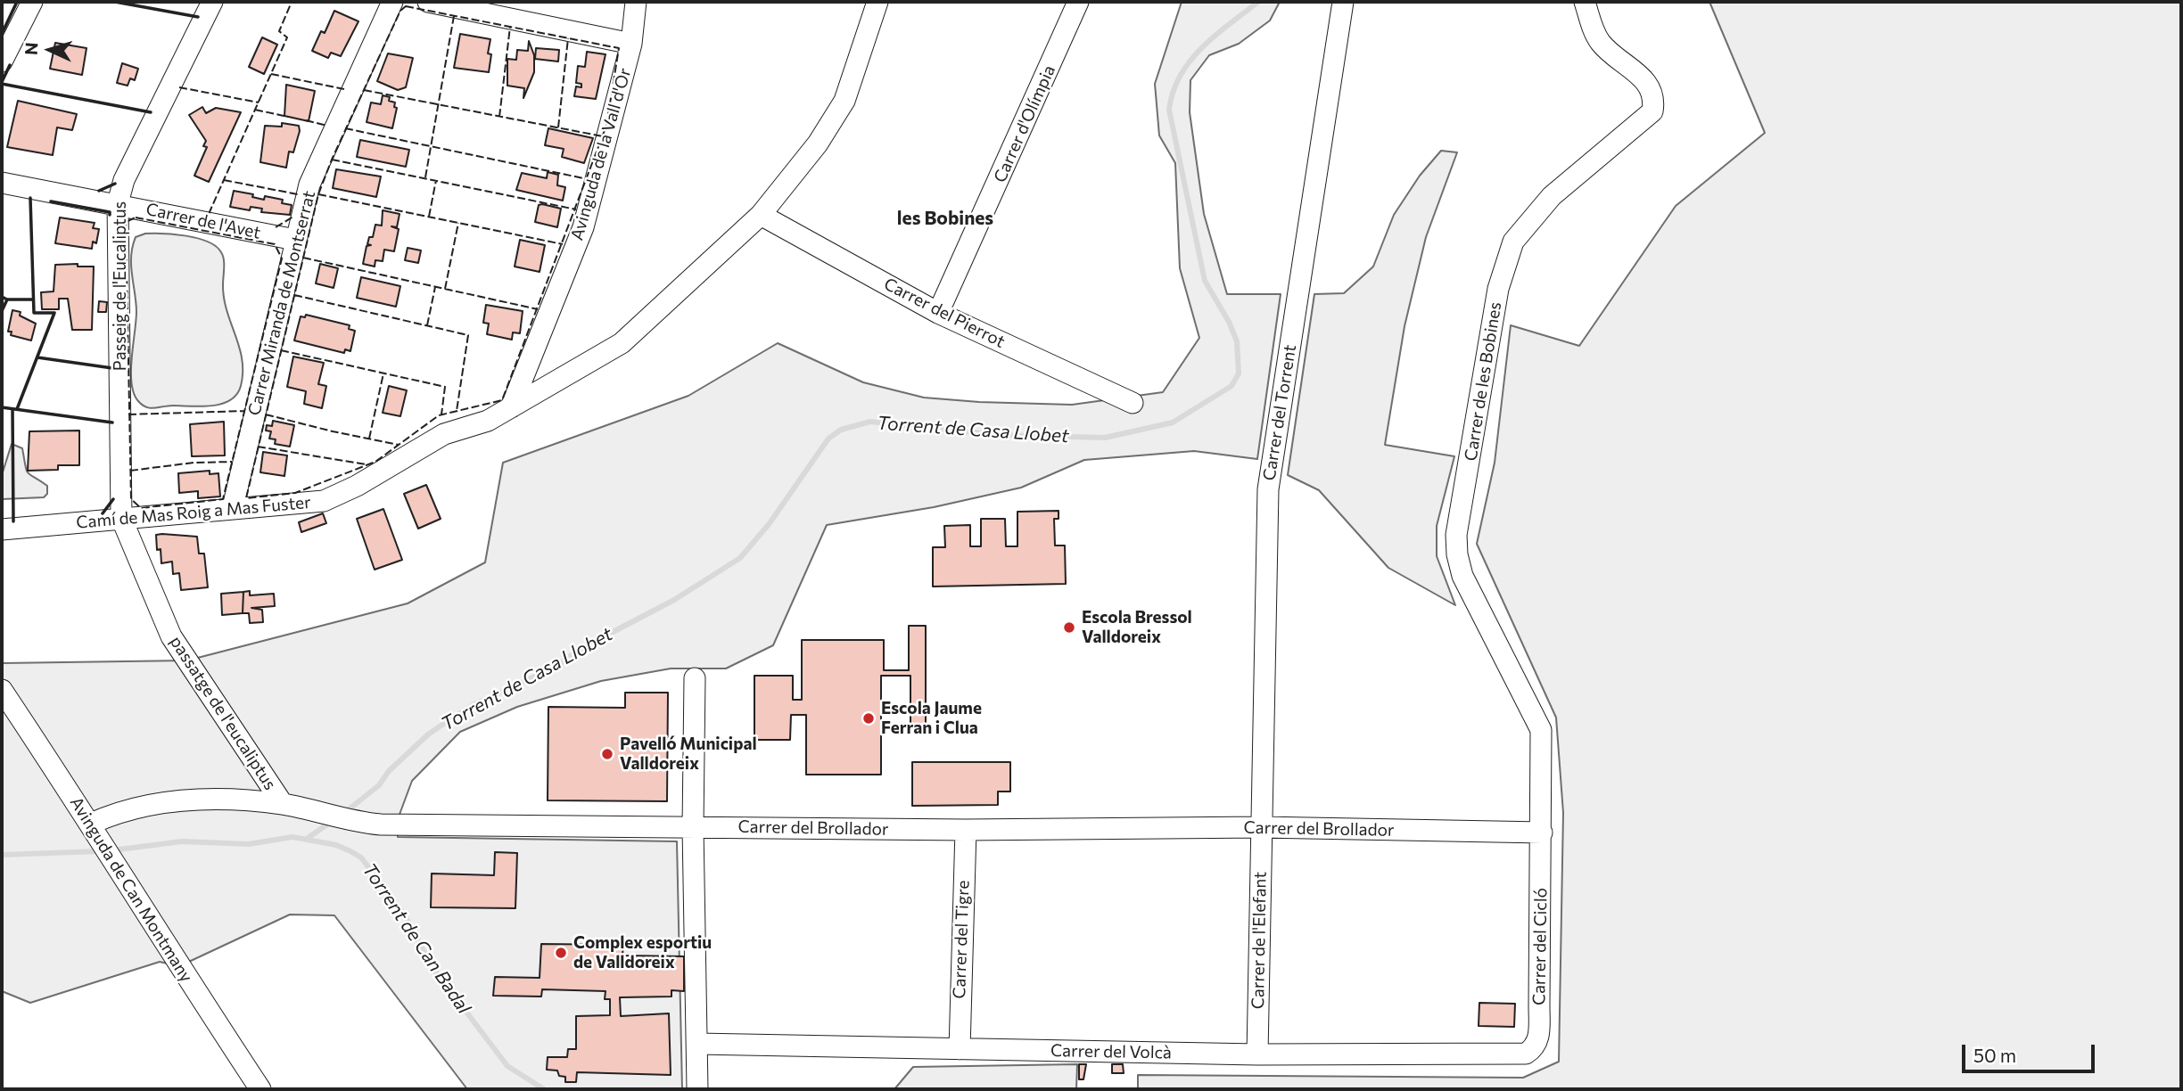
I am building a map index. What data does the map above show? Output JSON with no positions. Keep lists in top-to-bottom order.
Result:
{
  "streets": {
    "street": [
      "Carrer d'Olímpia",
      "Avinguda de la Vall d'Or",
      "Carrer de l'Avet",
      "Passeig de l'Eucaliptus",
      "Carrer Miranda de Montserrat",
      "Carrer del Pierrot",
      "Carrer de les Bobines",
      "Carrer del Torrent",
      "Camí de Mas Roig a Mas Fuster",
      "passatge de l'eucaliptus",
      "Carrer del Brollador",
      "Avinguda de Can Montmany",
      "Carrer del Tigre",
      "Carrer de l'Elefant",
      "Carrer del Cicló",
      "Carrer del Volcà"
    ]
  },
  "crossings": [
    ["Carrer d'Olímpia", "Carrer del Pierrot"],
    ["Avinguda de la Vall d'Or", "Camí de Mas Roig a Mas Fuster"],
    ["Carrer de l'Avet", "Passeig de l'Eucaliptus"],
    ["Carrer de l'Avet", "Carrer Miranda de Montserrat"],
    ["Passeig de l'Eucaliptus", "Camí de Mas Roig a Mas Fuster"],
    ["Passeig de l'Eucaliptus", "passatge de l'eucaliptus"],
    ["Carrer Miranda de Montserrat", "Camí de Mas Roig a Mas Fuster"],
    ["Carrer del Pierrot", "Camí de Mas Roig a Mas Fuster"],
    ["Carrer de les Bobines", "Carrer del Brollador"],
    ["Carrer de les Bobines", "Carrer del Cicló"],
    ["Carrer del Torrent", "Carrer del Brollador"],
    ["Carrer del Torrent", "Carrer de l'Elefant"],
    ["Camí de Mas Roig a Mas Fuster", "passatge de l'eucaliptus"],
    ["passatge de l'eucaliptus", "Carrer del Brollador"],
    ["Carrer del Brollador", "Avinguda de Can Montmany"],
    ["Carrer del Brollador", "Carrer del Tigre"],
    ["Carrer del Brollador", "Carrer de l'Elefant"],
    ["Carrer del Brollador", "Carrer del Cicló"],
    ["Carrer del Tigre", "Carrer del Volcà"],
    ["Carrer de l'Elefant", "Carrer del Volcà"],
    ["Carrer del Cicló", "Carrer del Volcà"]
  ],
  "districts": ["les Bobines"],
  "water": ["Torrent de Casa Llobet", "Torrent de Can Badal"],
  "places": [
    "Escola Bressol Valldoreix",
    "Escola Jaume Ferran i Clua",
    "Pavelló Municipal Valldoreix",
    "Complex esportiu de Valldoreix"
  ],
  "scale_bar": "50 m",
  "north": "left"
}
